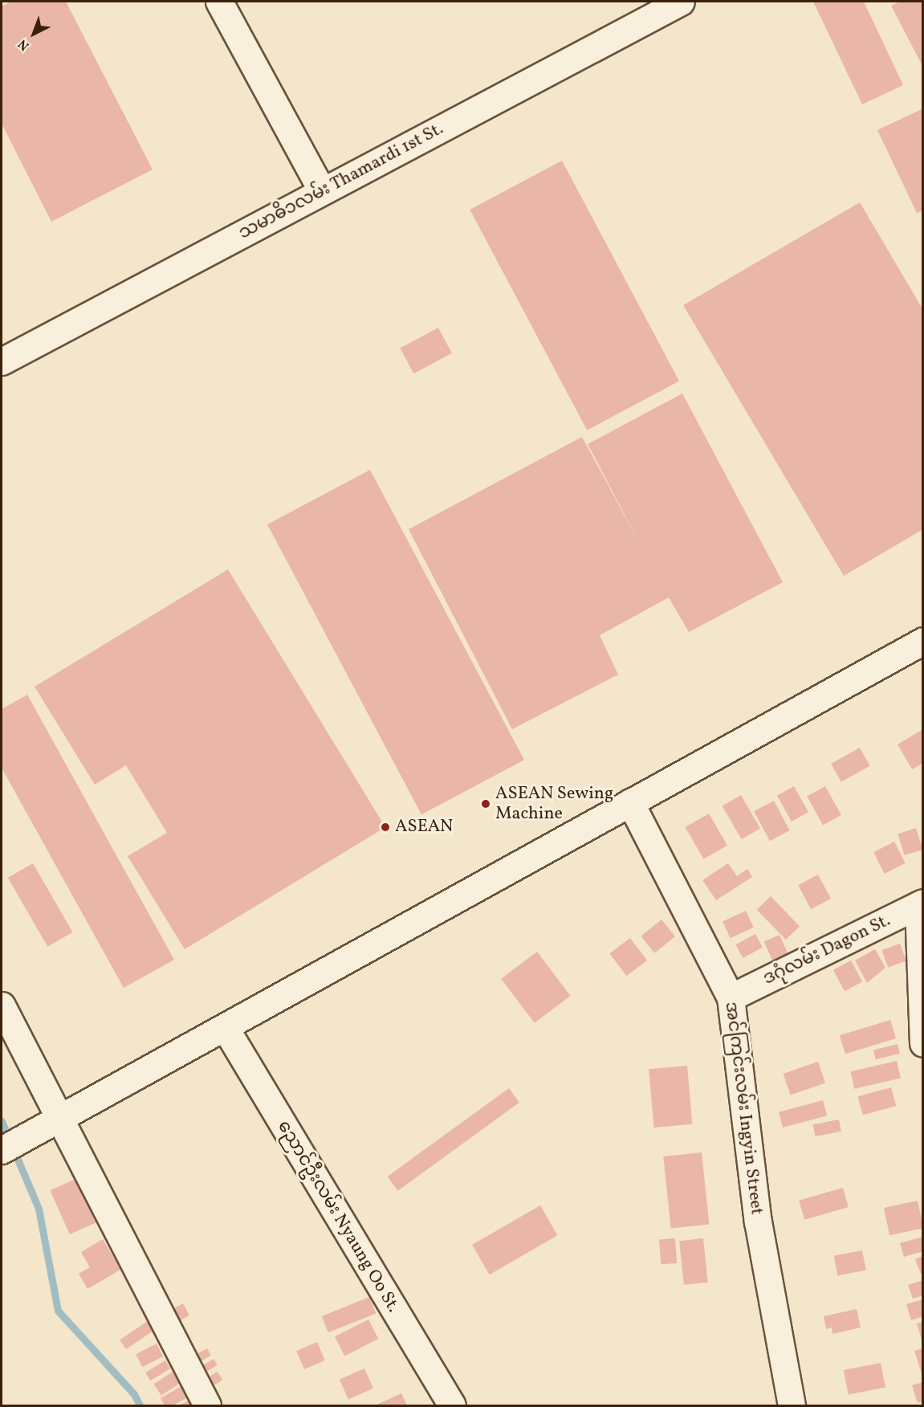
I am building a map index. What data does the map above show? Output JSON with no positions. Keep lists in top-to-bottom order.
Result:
{
  "streets": {
    "street": [
      "သမာဓိ၁လမ်း Thamardi 1st St.",
      "ဒဂုံလမ်း Dagon St.",
      "အင်ကြင်းလမ်း Ingyin Street",
      "ညောင်ဦးလမ်း Nyaung Oo St."
    ]
  },
  "crossings": [
    ["ဒဂုံလမ်း Dagon St.", "အင်ကြင်းလမ်း Ingyin Street"]
  ],
  "places": ["ASEAN Sewing Machine", "ASEAN"],
  "north": "bottom left"
}
